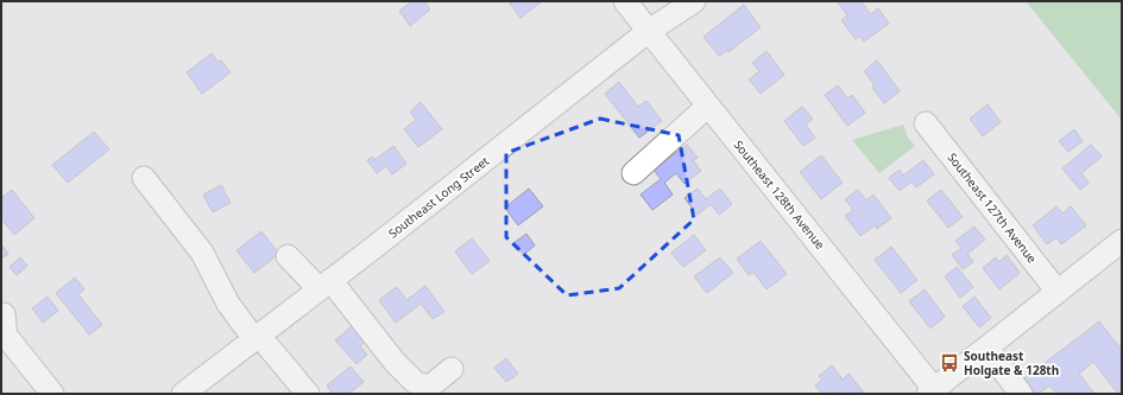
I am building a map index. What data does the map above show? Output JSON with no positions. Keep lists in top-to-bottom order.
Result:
{
  "streets": {
    "street": ["Southeast 128th Avenue", "Southeast Long Street", "Southeast 127th Avenue"]
  },
  "crossings": [
    ["Southeast 128th Avenue", "Southeast Long Street"]
  ],
  "places": {
    "bus stop": ["Southeast Holgate & 128th"]
  }
}
